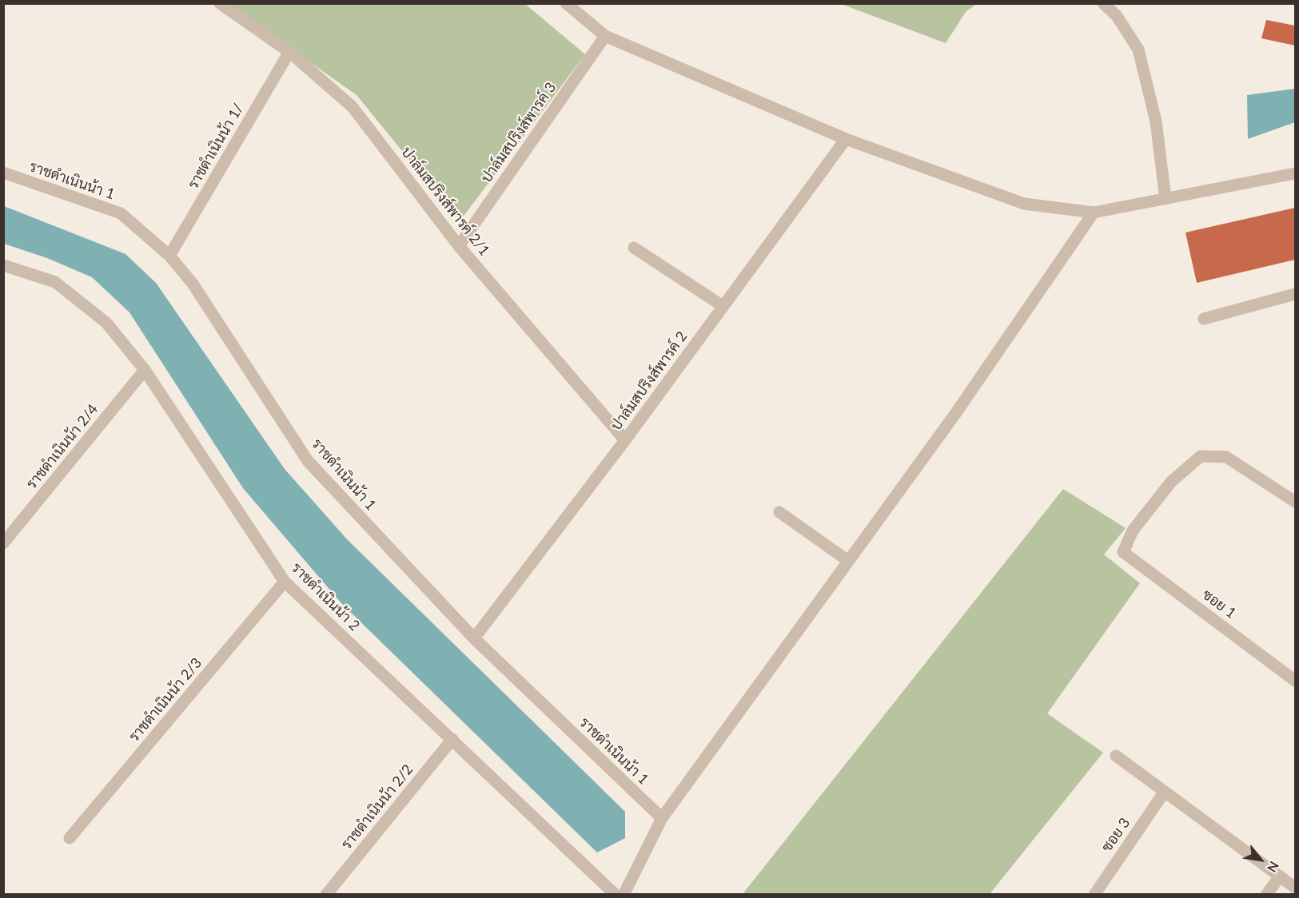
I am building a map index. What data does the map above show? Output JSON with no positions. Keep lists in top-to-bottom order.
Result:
{
  "streets": {
    "street": [
      "ปาล์มสปริงส์พารค์ 3",
      "ราชดำเนินน้า 1/",
      "ราชดำเนินน้า 1",
      "ปาล์มสปริงส์พารค์ 2/1",
      "ปาล์มสปริงส์พารค์ 2",
      "ราชดำเนินน้า 2/4",
      "ราชดำเนินน้า 2",
      "ซอย 1",
      "ราชดำเนินน้า 2/3",
      "ราชดำเนินน้า 2/2",
      "ซอย 3"
    ]
  },
  "crossings": [
    ["ปาล์มสปริงส์พารค์ 3", "ปาล์มสปริงส์พารค์ 2/1"],
    ["ราชดำเนินน้า 1/", "ราชดำเนินน้า 1"],
    ["ราชดำเนินน้า 1/", "ปาล์มสปริงส์พารค์ 2/1"],
    ["ราชดำเนินน้า 1", "ปาล์มสปริงส์พารค์ 2"],
    ["ปาล์มสปริงส์พารค์ 2/1", "ปาล์มสปริงส์พารค์ 2"],
    ["ราชดำเนินน้า 2/4", "ราชดำเนินน้า 2"],
    ["ราชดำเนินน้า 2", "ราชดำเนินน้า 2/3"],
    ["ราชดำเนินน้า 2", "ราชดำเนินน้า 2/2"]
  ],
  "north": "bottom right"
}
